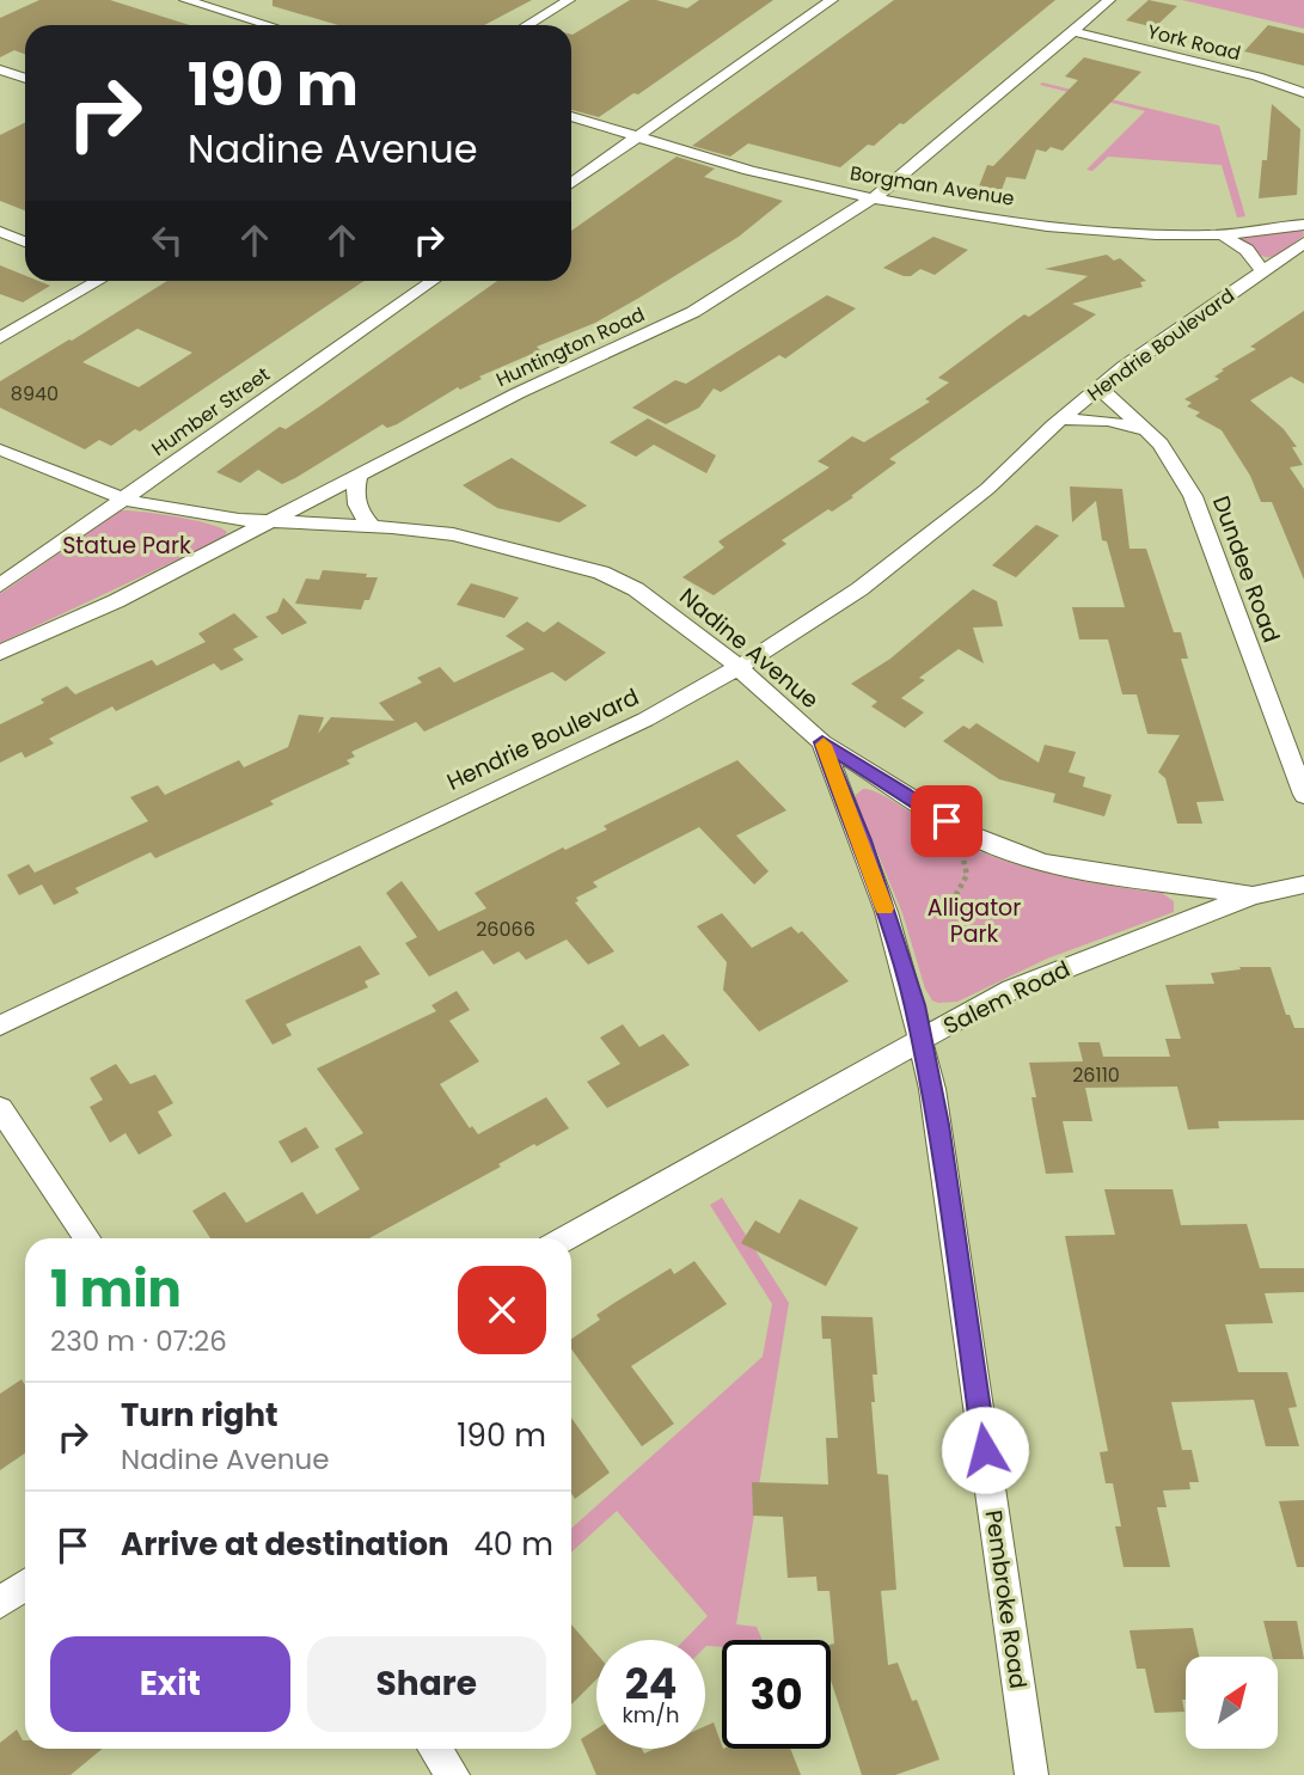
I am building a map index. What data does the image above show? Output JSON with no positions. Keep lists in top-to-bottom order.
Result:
{
  "streets": {
    "street": [
      "York Road",
      "Borgman Avenue",
      "Hendrie Boulevard",
      "Huntington Road",
      "Humber Street",
      "Dundee Road",
      "Nadine Avenue",
      "Salem Road",
      "Pembroke Road"
    ]
  },
  "crossings": [
    ["York Road", "Huntington Road"],
    ["Borgman Avenue", "Huntington Road"],
    ["Hendrie Boulevard", "Dundee Road"],
    ["Hendrie Boulevard", "Nadine Avenue"],
    ["Huntington Road", "Nadine Avenue"],
    ["Humber Street", "Nadine Avenue"],
    ["Nadine Avenue", "Salem Road"],
    ["Nadine Avenue", "Pembroke Road"],
    ["Salem Road", "Pembroke Road"]
  ],
  "parks": ["Statue Park", "Alligator Park"],
  "house_numbers": ["8940", "26066", "26110"],
  "north": "top right",
  "page": {
    "turn": ["190 m", "Nadine Avenue"],
    "heading": ["1 min", "230 m · 07:26"],
    "list": [
      {
        "name": "Turn right",
        "note": "Nadine Avenue",
        "value": "190 m"
      },
      {
        "name": "Arrive at destination",
        "value": "40 m"
      }
    ],
    "buttons": ["Exit", "Share"],
    "speed": "24 km/h",
    "limit": "30"
  }
}
